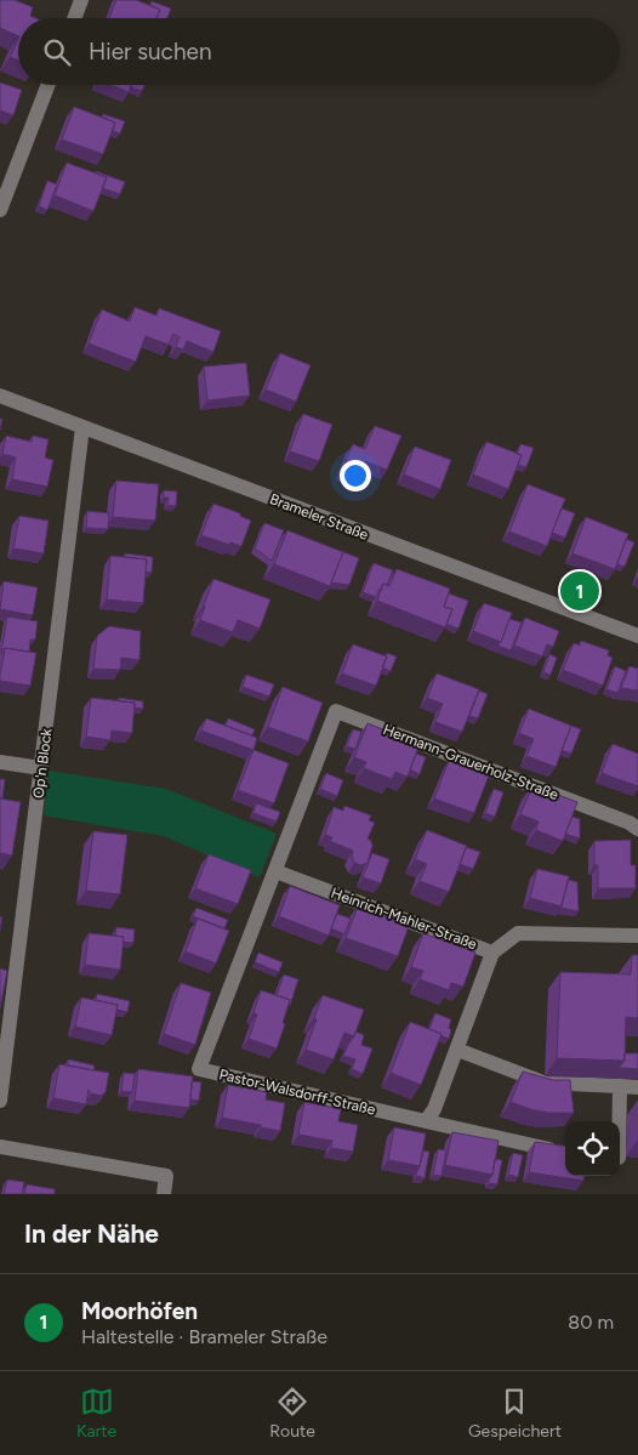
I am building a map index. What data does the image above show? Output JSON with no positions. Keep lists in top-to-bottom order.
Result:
{
  "streets": {
    "street": [
      "Brameler Straße",
      "Hermann-Grauerholz-Straße",
      "Op'n Block",
      "Heinrich-Mahler-Straße",
      "Pastor-Walsdorff-Straße"
    ]
  },
  "crossings": [
    ["Brameler Straße", "Op'n Block"],
    ["Hermann-Grauerholz-Straße", "Heinrich-Mahler-Straße"],
    ["Hermann-Grauerholz-Straße", "Pastor-Walsdorff-Straße"],
    ["Heinrich-Mahler-Straße", "Pastor-Walsdorff-Straße"]
  ],
  "page": {
    "search": "Hier suchen",
    "pins": "1",
    "heading": "In der Nähe",
    "list": [
      {
        "mark": "1",
        "name": "Moorhöfen",
        "note": "Haltestelle · Brameler Straße",
        "value": "80 m"
      }
    ],
    "nav": ["Karte", "Route", "Gespeichert"]
  }
}
